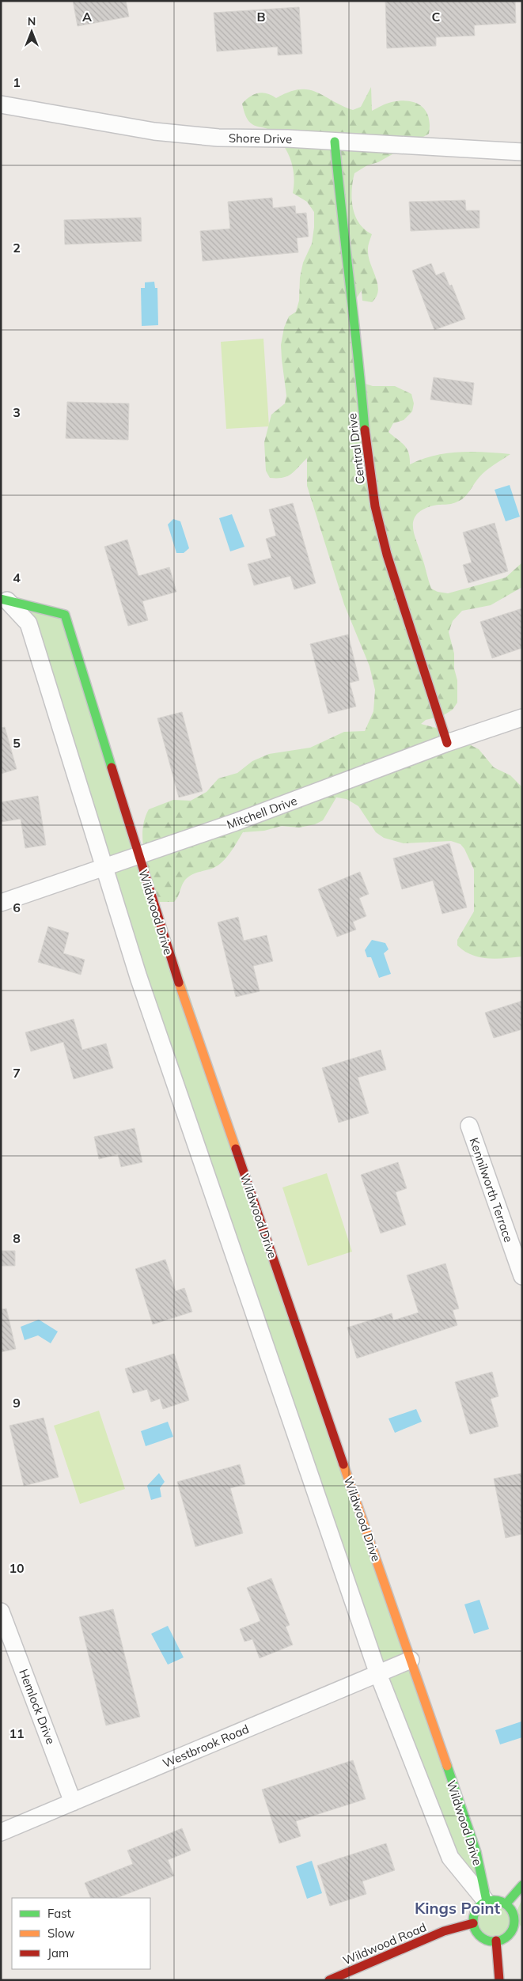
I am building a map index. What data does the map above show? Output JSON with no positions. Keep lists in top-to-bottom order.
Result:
{
  "streets": {
    "street": [
      "Shore Drive",
      "Central Drive",
      "Mitchell Drive",
      "Wildwood Drive",
      "Kennilworth Terrace",
      "Hemlock Drive",
      "Westbrook Road",
      "Wildwood Road"
    ]
  },
  "crossings": [
    ["Shore Drive", "Central Drive"],
    ["Central Drive", "Mitchell Drive"],
    ["Mitchell Drive", "Wildwood Drive"],
    ["Wildwood Drive", "Westbrook Road"],
    ["Wildwood Drive", "Wildwood Road"],
    ["Hemlock Drive", "Westbrook Road"]
  ],
  "districts": ["Kings Point"],
  "legend": ["Fast", "Slow", "Jam"],
  "north": "top",
  "grid": {
    "columns": ["A", "B", "C"],
    "rows": [
      "1",
      "2",
      "3",
      "4",
      "5",
      "6",
      "7",
      "8",
      "9",
      "10",
      "11"
    ]
  }
}
